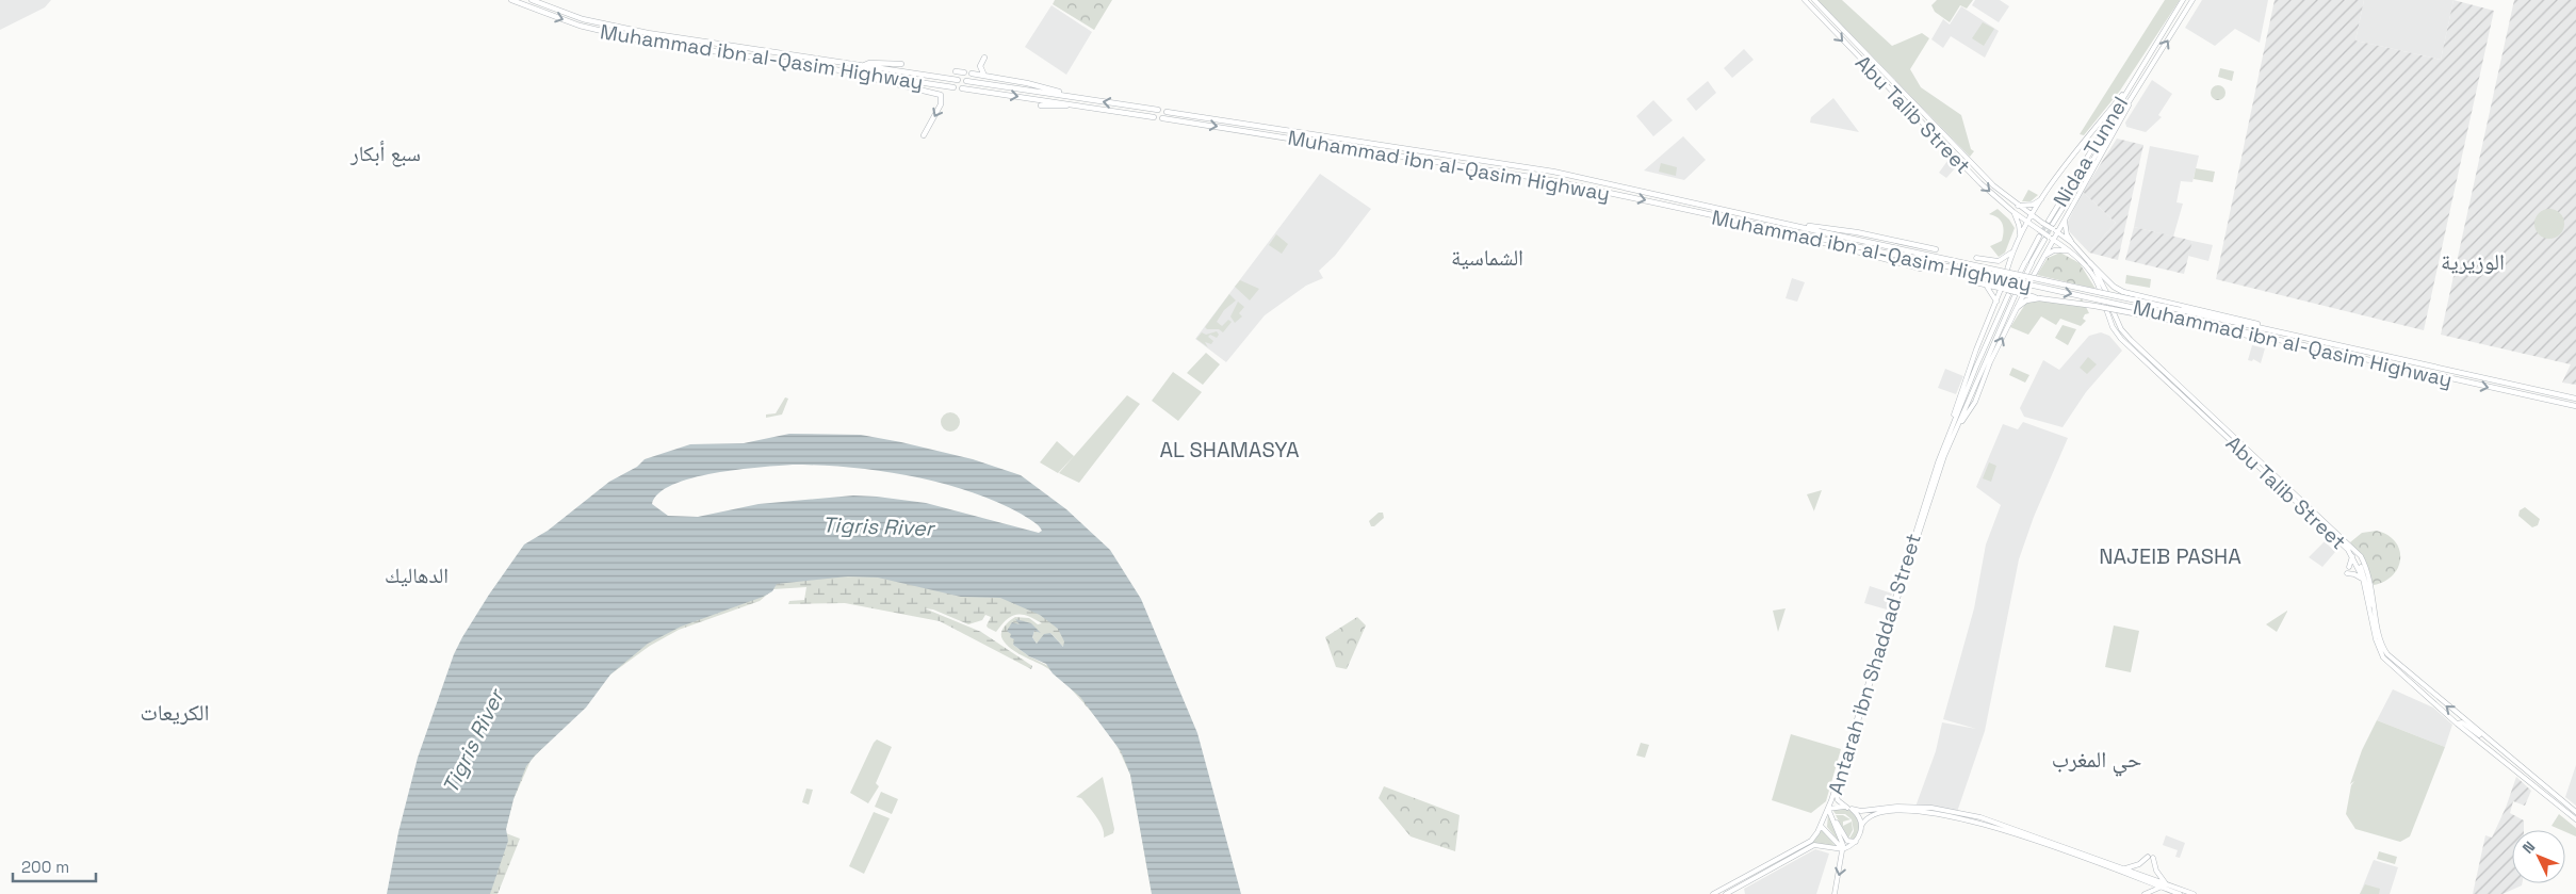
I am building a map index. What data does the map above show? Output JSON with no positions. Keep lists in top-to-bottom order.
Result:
{
  "streets": {
    "highway": ["Muhammad ibn al-Qasim Highway"],
    "main road": ["Abu Talib Street", "Nidaa Tunnel", "Antarah ibn Shaddad Street"]
  },
  "crossings": [
    ["Abu Talib Street", "Nidaa Tunnel"]
  ],
  "districts": [
    "سبع أبكار",
    "الشماسية",
    "الوزيرية",
    "AL SHAMASYA",
    "NAJEIB PASHA",
    "الدهاليك",
    "الكريعات",
    "حي المغرب"
  ],
  "water": ["Tigris River"],
  "scale_bar": "200 m",
  "north": "top left"
}
